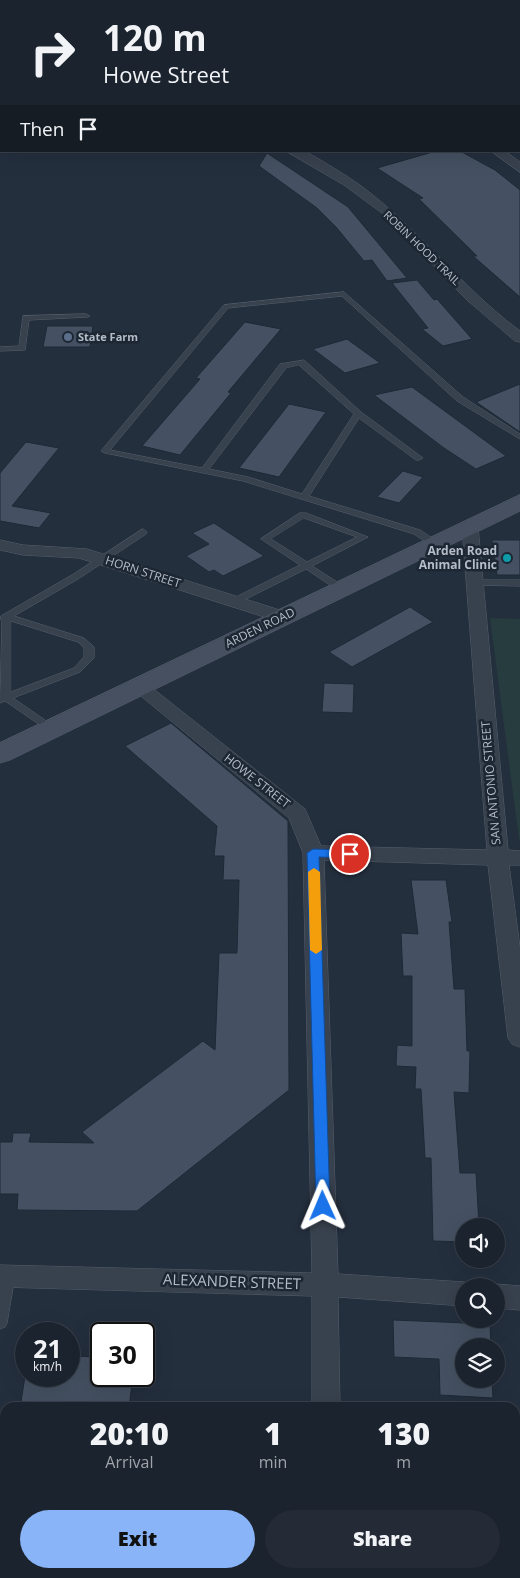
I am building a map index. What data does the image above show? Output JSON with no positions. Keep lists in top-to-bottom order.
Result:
{
  "streets": {
    "main road": ["ARDEN ROAD"],
    "street": [
      "ROBIN HOOD TRAIL",
      "HORN STREET",
      "HOWE STREET",
      "SAN ANTONIO STREET",
      "ALEXANDER STREET"
    ]
  },
  "crossings": [
    ["HORN STREET", "ARDEN ROAD"],
    ["ARDEN ROAD", "HOWE STREET"],
    ["ARDEN ROAD", "SAN ANTONIO STREET"],
    ["HOWE STREET", "ALEXANDER STREET"]
  ],
  "places": ["State Farm", "Arden Road Animal Clinic"],
  "page": {
    "turn": ["120 m", "Howe Street"],
    "then": "Then",
    "speed": "21 km/h",
    "limit": "30",
    "eta": [
      "20:10",
      "Arrival",
      "1",
      "min",
      "130",
      "m"
    ],
    "buttons": ["Exit", "Share"]
  }
}
